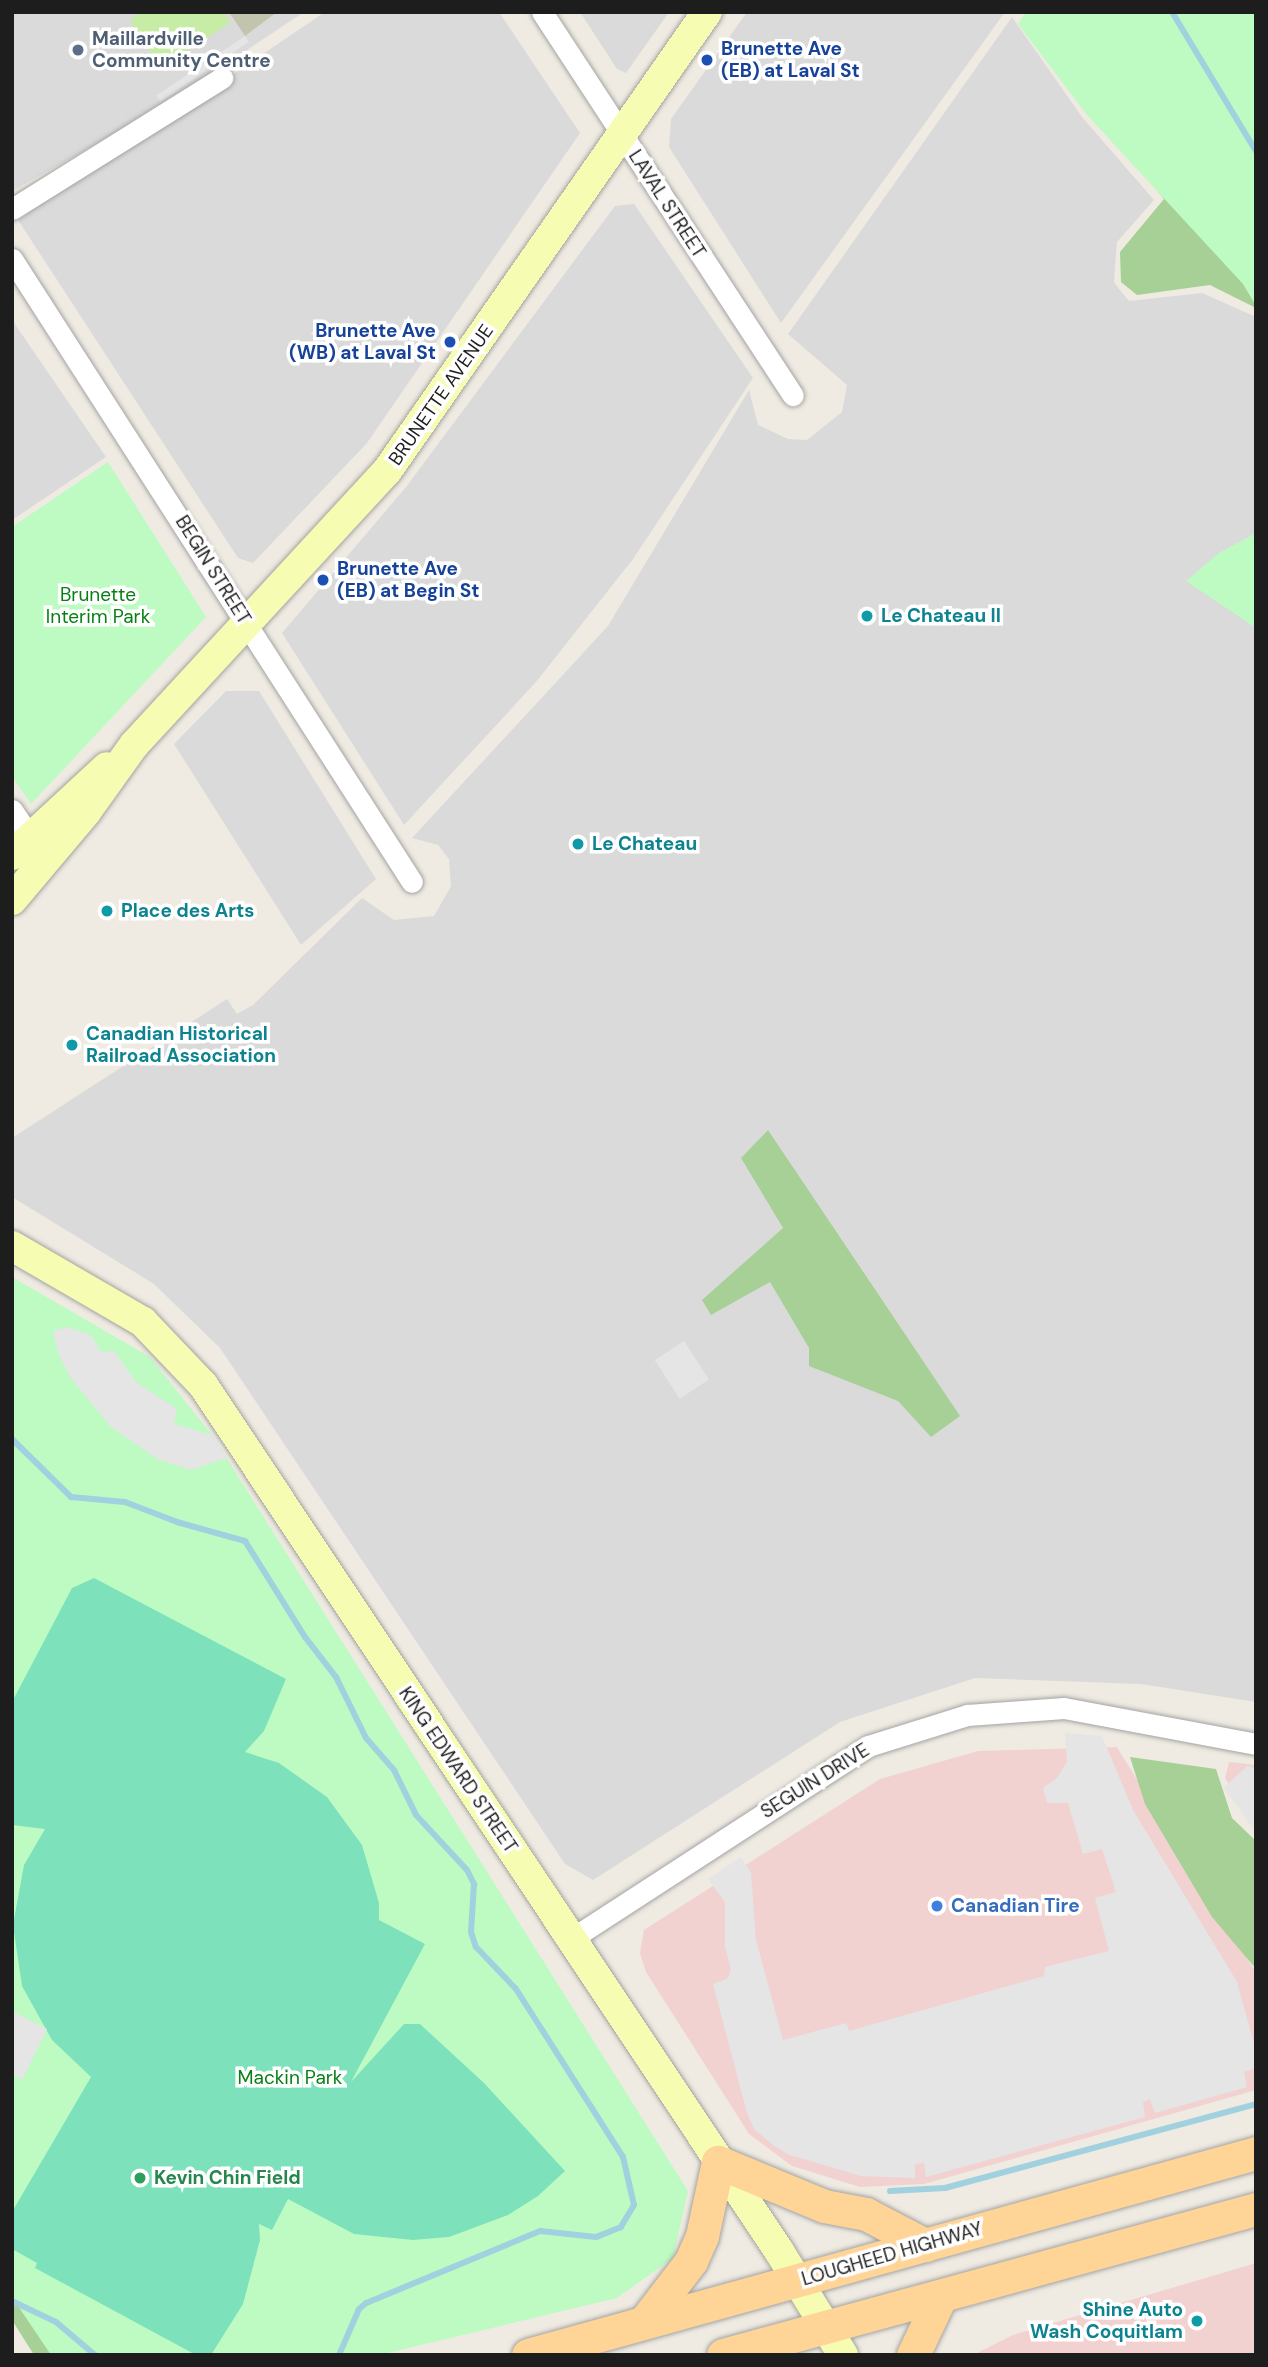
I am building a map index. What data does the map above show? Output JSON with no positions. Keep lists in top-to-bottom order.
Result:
{
  "streets": {
    "main road": ["BRUNETTE AVENUE", "KING EDWARD STREET", "LOUGHEED HIGHWAY"],
    "street": ["LAVAL STREET", "BEGIN STREET", "SEGUIN DRIVE"]
  },
  "crossings": [
    ["LAVAL STREET", "BRUNETTE AVENUE"],
    ["BRUNETTE AVENUE", "BEGIN STREET"],
    ["KING EDWARD STREET", "SEGUIN DRIVE"],
    ["KING EDWARD STREET", "LOUGHEED HIGHWAY"]
  ],
  "parks": ["Brunette Interim Park", "Mackin Park"],
  "places": [
    "Maillardville Community Centre",
    "Brunette Ave (EB) at Laval St",
    "Brunette Ave (WB) at Laval St",
    "Brunette Ave (EB) at Begin St",
    "Le Chateau II",
    "Le Chateau",
    "Place des Arts",
    "Canadian Historical Railroad Association",
    "Canadian Tire",
    "Kevin Chin Field",
    "Shine Auto Wash Coquitlam"
  ]
}
